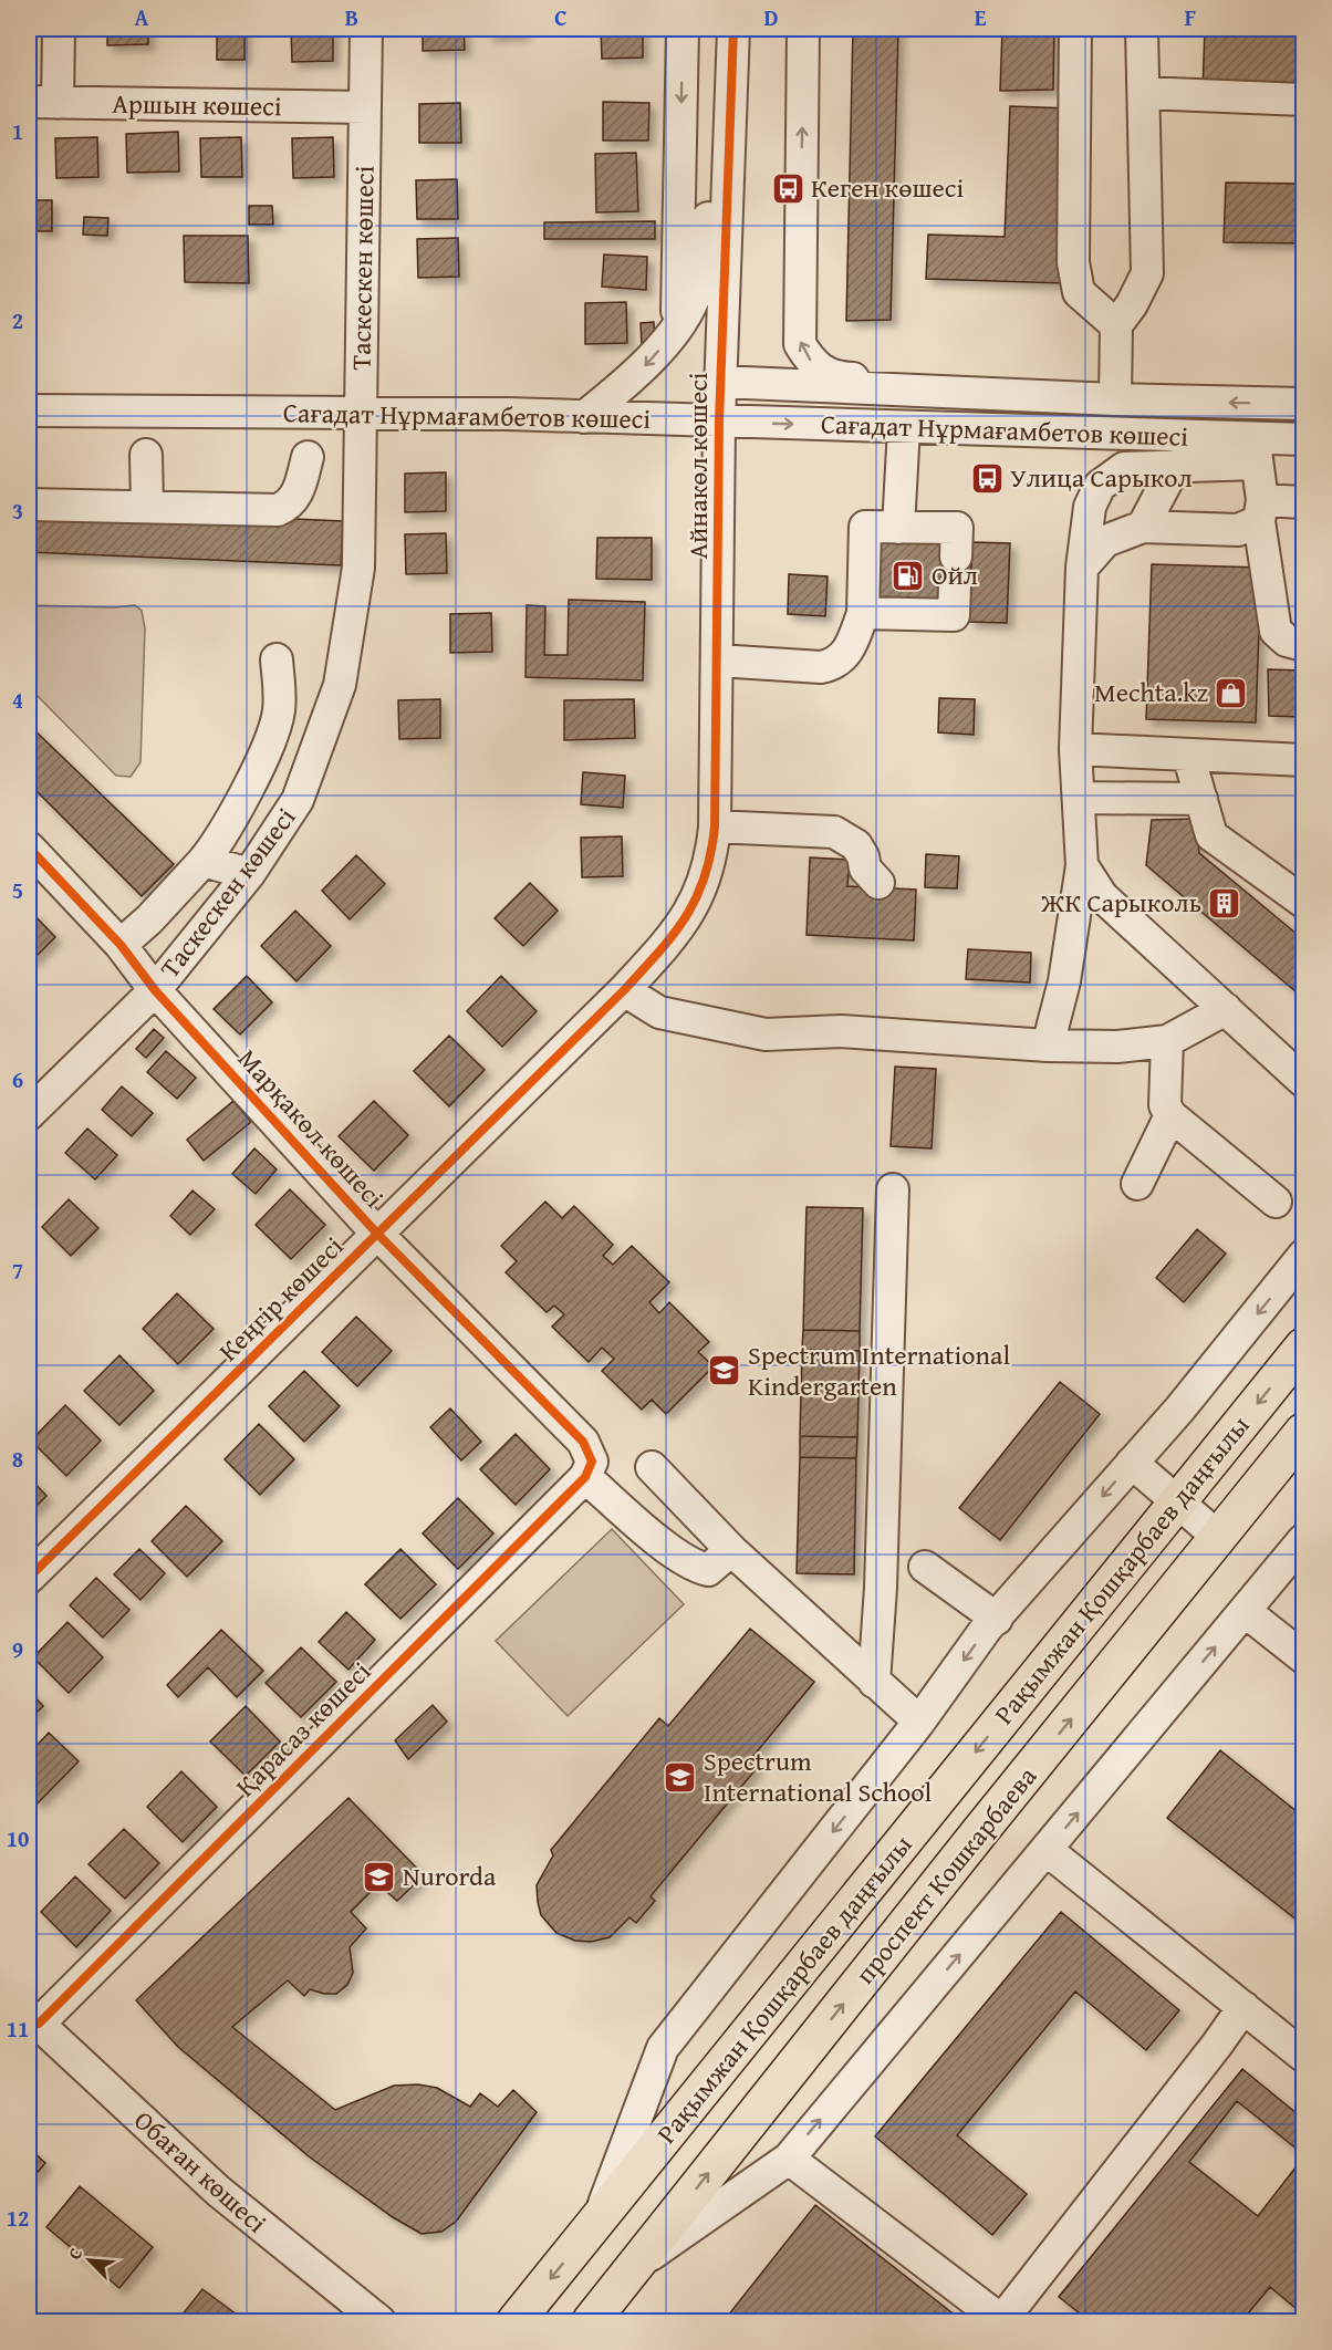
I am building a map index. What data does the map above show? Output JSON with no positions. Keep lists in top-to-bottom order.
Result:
{
  "streets": {
    "main road": ["Рақымжан Қошқарбаев даңғылы", "проспект Кошкарбаева"],
    "street": [
      "Аршын көшесі",
      "Таскескен көшесі",
      "Сағадат Нұрмағамбетов көшесі",
      "Айнакөл көшесі",
      "Марқакөл көшесі",
      "Кеңгір көшесі",
      "Қарасаз көшесі",
      "Обаған көшесі"
    ]
  },
  "crossings": [
    ["Аршын көшесі", "Таскескен көшесі"],
    ["Таскескен көшесі", "Сағадат Нұрмағамбетов көшесі"],
    ["Таскескен көшесі", "Марқакөл көшесі"],
    ["Сағадат Нұрмағамбетов көшесі", "Айнакөл көшесі"],
    ["Айнакөл көшесі", "Кеңгір көшесі"],
    ["Марқакөл көшесі", "Кеңгір көшесі"],
    ["Марқакөл көшесі", "Қарасаз көшесі"],
    ["Қарасаз көшесі", "Обаған көшесі"]
  ],
  "one_way": ["Рақымжан Қошқарбаев даңғылы", "проспект Кошкарбаева"],
  "places": {
    "bus stop": ["Кеген көшесі", "Улица Сарыкол"],
    "fuel station": ["Ойл"],
    "shop": ["Mechta.kz"],
    "building": ["ЖК Сарыколь"],
    "school or university": ["Spectrum International Kindergarten", "Spectrum International School", "Nurorda"]
  },
  "north": "top left",
  "grid": {
    "columns": [
      "A",
      "B",
      "C",
      "D",
      "E",
      "F"
    ],
    "rows": [
      "1",
      "2",
      "3",
      "4",
      "5",
      "6",
      "7",
      "8",
      "9",
      "10",
      "11",
      "12"
    ]
  }
}
